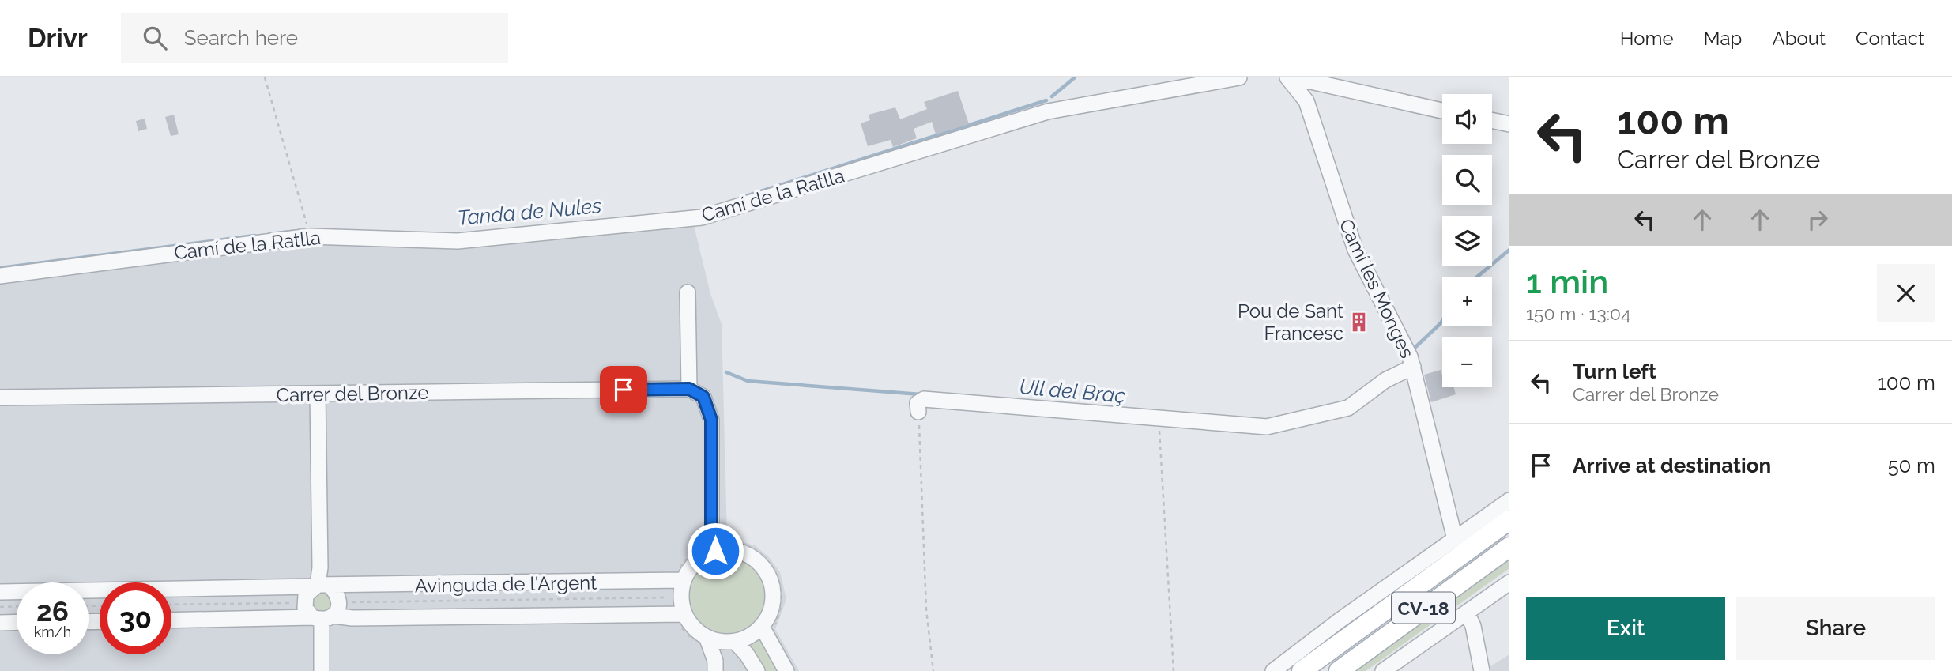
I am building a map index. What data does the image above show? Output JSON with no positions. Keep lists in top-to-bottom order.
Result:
{
  "streets": {
    "main road": ["CV-18"],
    "street": [
      "Camí de la Ratlla",
      "Camí les Monges",
      "Carrer del Bronze",
      "Avinguda de l'Argent"
    ]
  },
  "water": ["Tanda de Nules", "Ull del Braç"],
  "places": {
    "building": ["Pou de Sant Francesc"]
  },
  "page": {
    "header": "Drivr",
    "search": "Search here",
    "nav": [
      "Home",
      "Map",
      "About",
      "Contact"
    ],
    "turn": ["100 m", "Carrer del Bronze"],
    "map_buttons": ["+", "−"],
    "heading": ["1 min", "150 m · 13:04"],
    "list": [
      {
        "name": "Turn left",
        "note": "Carrer del Bronze",
        "value": "100 m"
      },
      {
        "name": "Arrive at destination",
        "value": "50 m"
      }
    ],
    "speed": "26 km/h",
    "limit": "30",
    "buttons": ["Exit", "Share"]
  }
}
